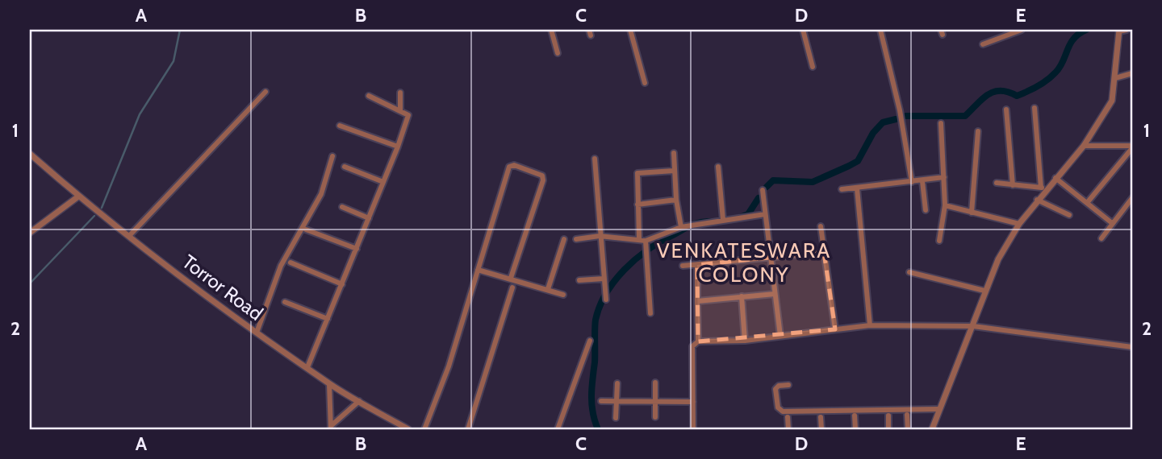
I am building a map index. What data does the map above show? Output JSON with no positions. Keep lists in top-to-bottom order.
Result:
{
  "streets": {
    "street": ["Torror Road"]
  },
  "districts": ["VENKATESWARA COLONY"],
  "grid": {
    "columns": [
      "A",
      "B",
      "C",
      "D",
      "E"
    ],
    "rows": ["1", "2"]
  }
}
